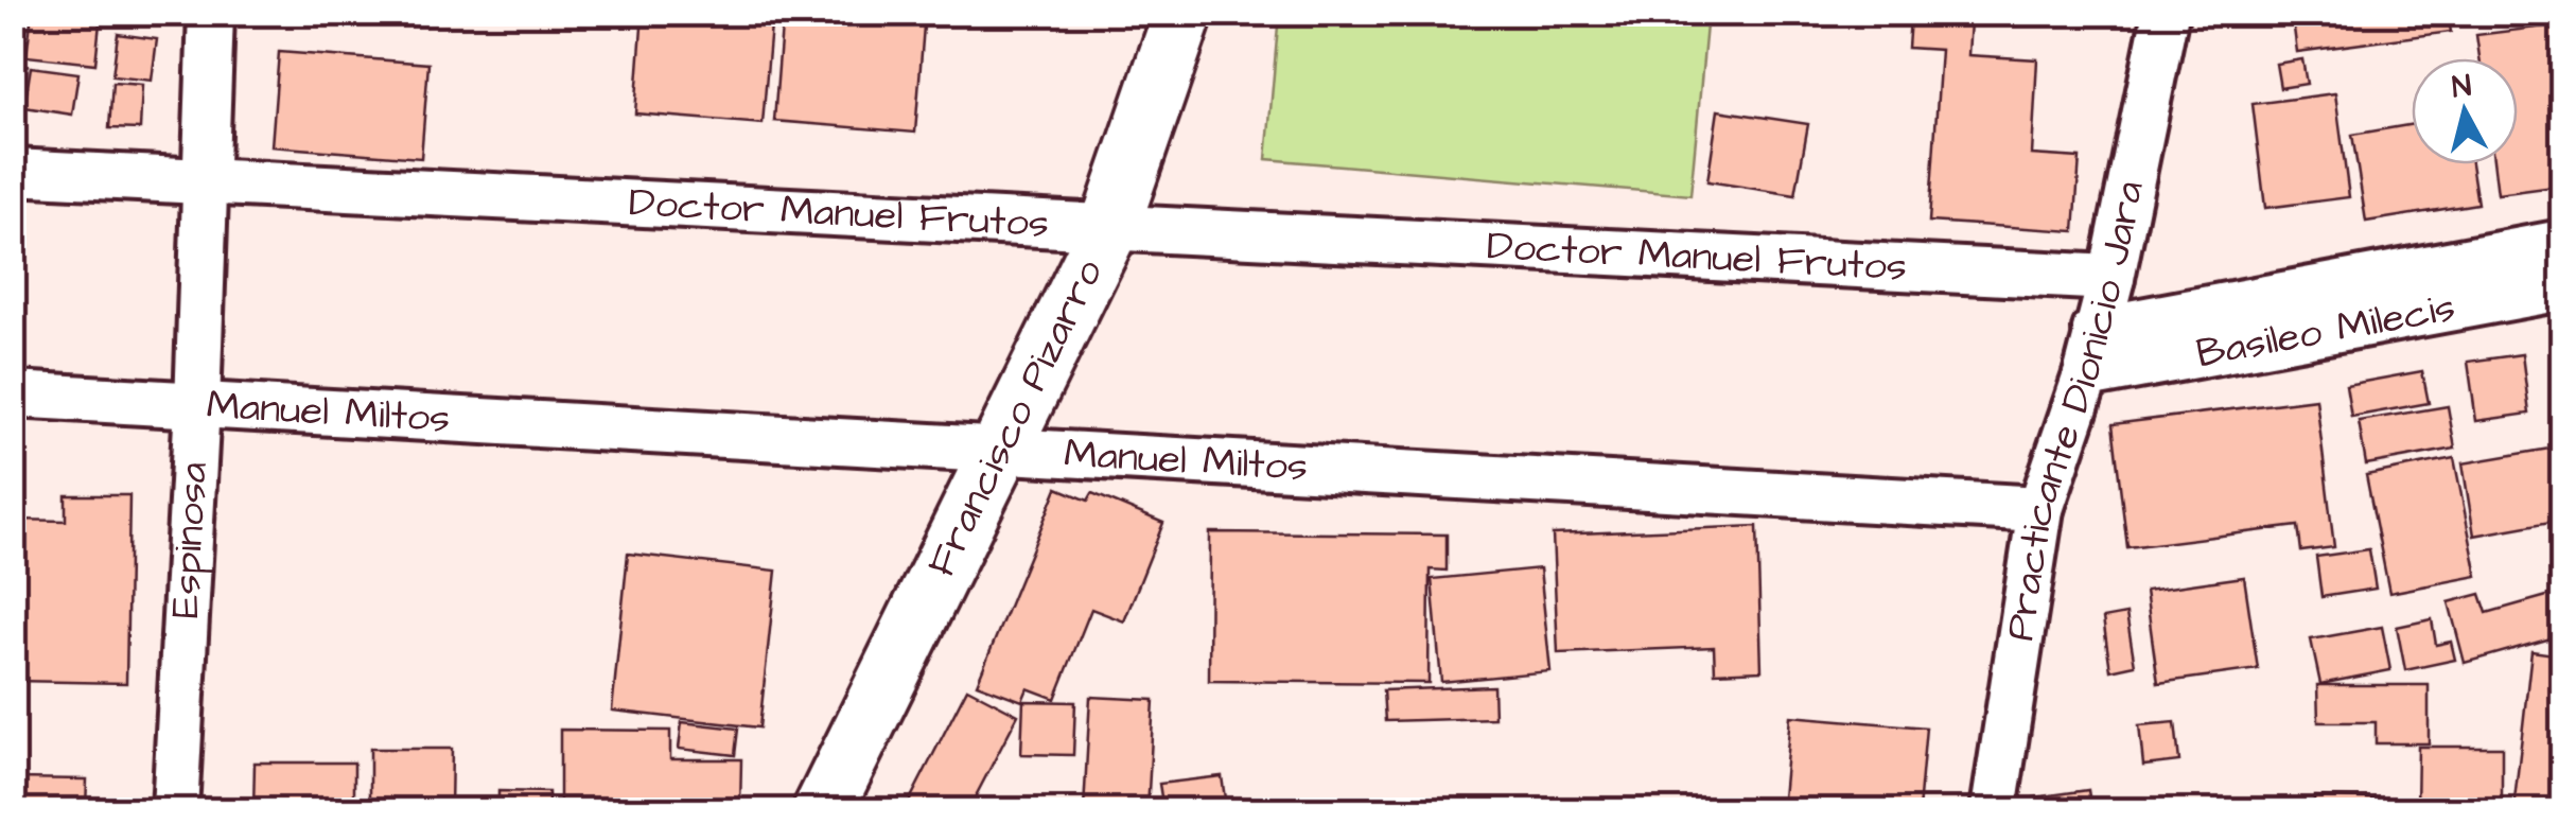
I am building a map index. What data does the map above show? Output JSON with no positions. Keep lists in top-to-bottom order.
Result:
{
  "streets": {
    "street": [
      "Doctor Manuel Frutos",
      "Basileo Milecis",
      "Practicante Dionicio Jara",
      "Manuel Miltos",
      "Francisco Pizarro",
      "Espinosa"
    ]
  },
  "crossings": [
    ["Doctor Manuel Frutos", "Practicante Dionicio Jara"],
    ["Doctor Manuel Frutos", "Francisco Pizarro"],
    ["Doctor Manuel Frutos", "Espinosa"],
    ["Basileo Milecis", "Practicante Dionicio Jara"],
    ["Practicante Dionicio Jara", "Manuel Miltos"],
    ["Manuel Miltos", "Francisco Pizarro"],
    ["Manuel Miltos", "Espinosa"]
  ],
  "north": "top"
}
